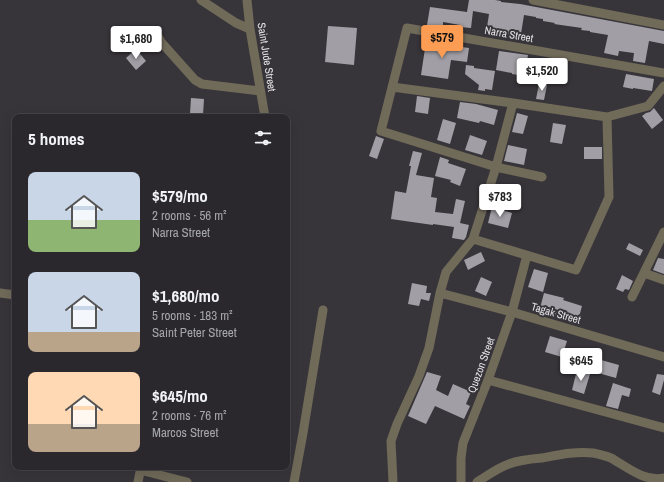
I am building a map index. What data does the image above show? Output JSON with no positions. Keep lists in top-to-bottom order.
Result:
{
  "streets": {
    "street": [
      "Narra Street",
      "Saint Jude Street",
      "Tagak Street",
      "Quezon Street"
    ]
  },
  "crossings": [
    ["Tagak Street", "Quezon Street"]
  ],
  "page": {
    "price": [
      "$579",
      "$1,680",
      "$1,520",
      "$783",
      "$645"
    ],
    "heading": "5 homes",
    "list": [
      {
        "name": "$579/mo",
        "note": "2 rooms · 56 m² · Narra Street"
      },
      {
        "name": "$1,680/mo",
        "note": "5 rooms · 183 m² · Saint Peter Street"
      },
      {
        "name": "$645/mo",
        "note": "2 rooms · 76 m² · Marcos Street"
      }
    ]
  }
}
